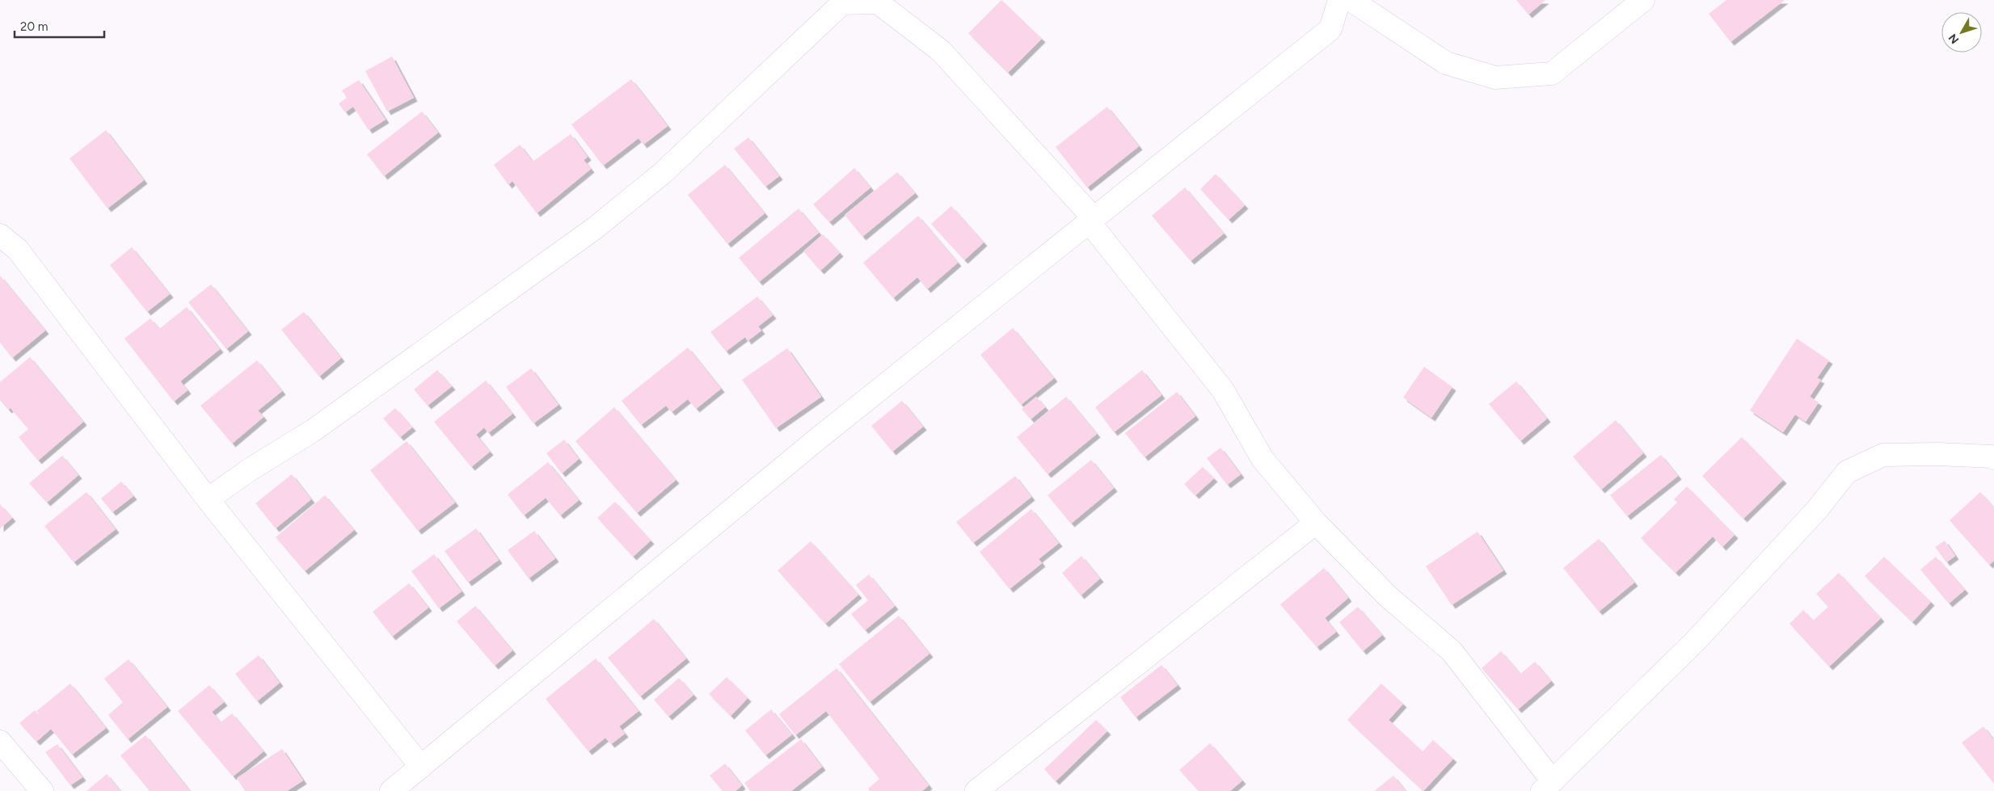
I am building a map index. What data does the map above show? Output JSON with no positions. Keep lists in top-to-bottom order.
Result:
{
  "scale_bar": "20 m",
  "north": "bottom left"
}
